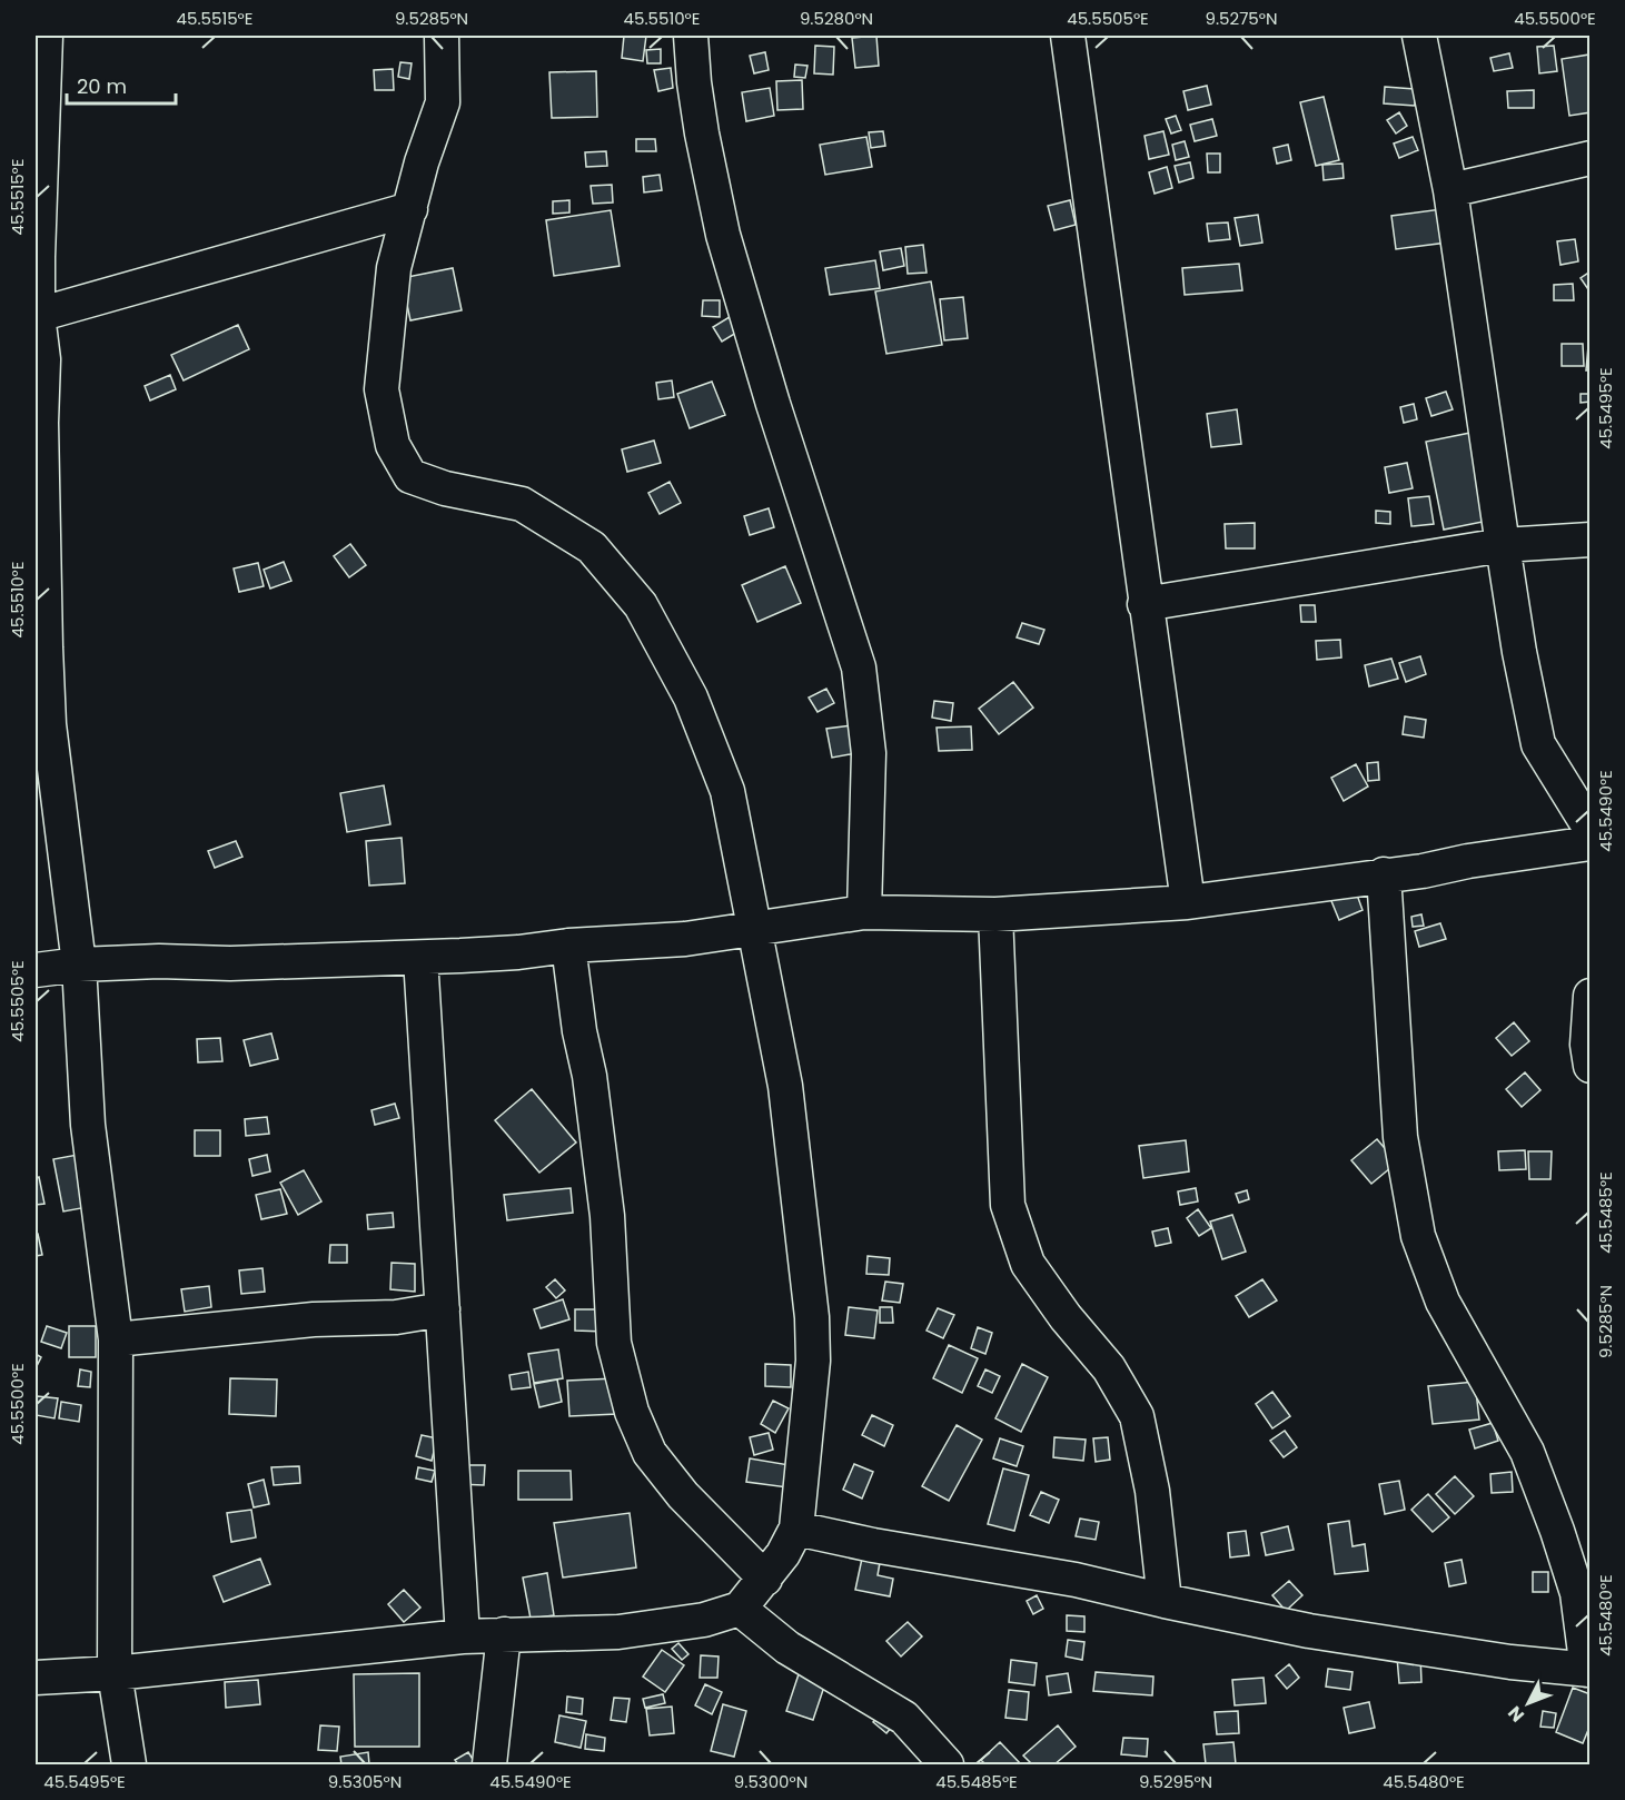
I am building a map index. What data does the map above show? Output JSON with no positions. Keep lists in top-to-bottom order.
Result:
{
  "scale_bar": "20 m",
  "north": "bottom left",
  "coordinates": [
    "45.5515°E",
    "9.5285°N",
    "45.5510°E",
    "9.5280°N",
    "45.5505°E",
    "9.5275°N",
    "45.5500°E",
    "45.5495°E",
    "45.5490°E",
    "45.5485°E",
    "45.5480°E",
    "9.5305°N",
    "9.5300°N",
    "9.5295°N"
  ]
}
